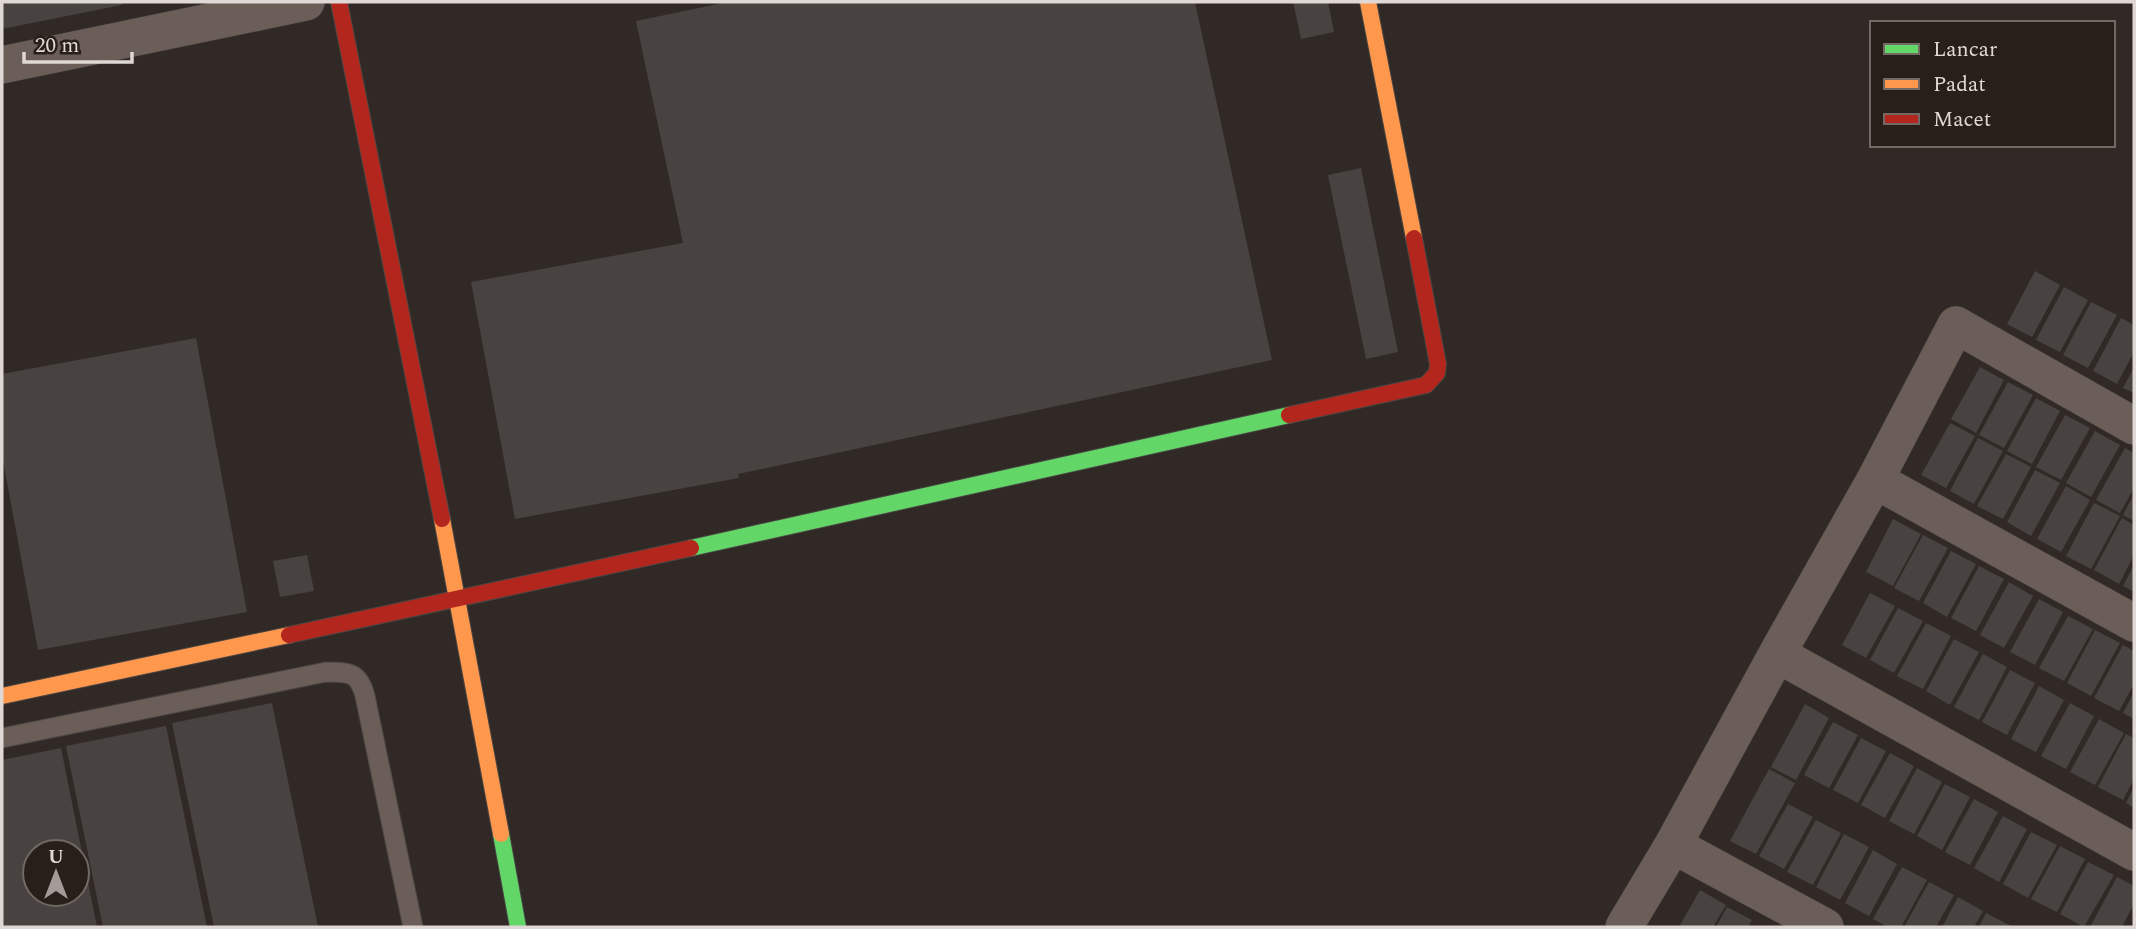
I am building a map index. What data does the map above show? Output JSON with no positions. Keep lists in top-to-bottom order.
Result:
{
  "legend": ["Lancar", "Padat", "Macet"],
  "scale_bar": "20 m",
  "north": "top"
}
